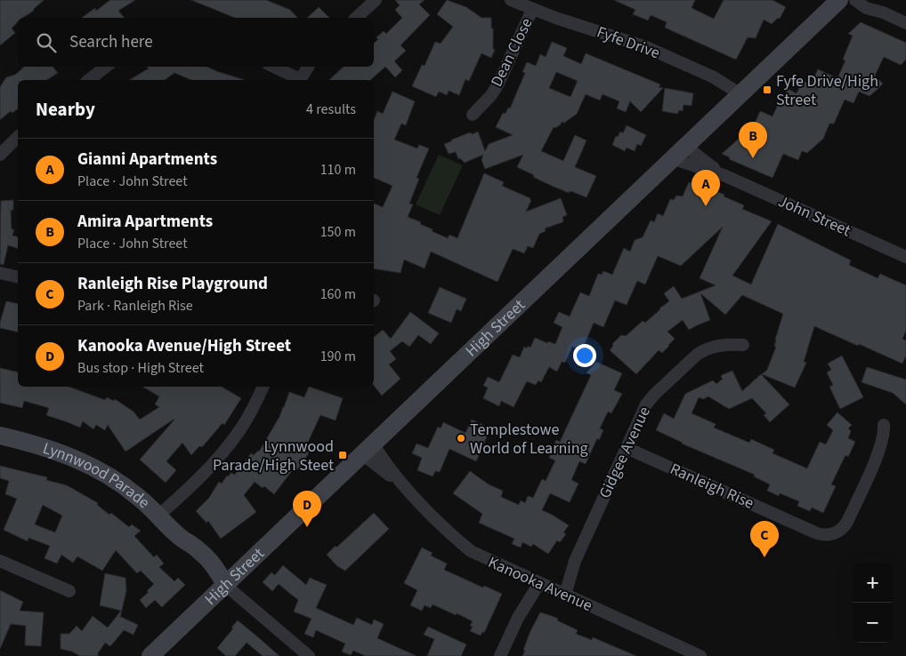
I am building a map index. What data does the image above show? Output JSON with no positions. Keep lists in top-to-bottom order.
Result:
{
  "streets": {
    "main road": ["High Street", "Lynnwood Parade"],
    "street": [
      "Fyfe Drive",
      "Dean Close",
      "John Street",
      "Gidgee Avenue",
      "Ranleigh Rise",
      "Kanooka Avenue"
    ]
  },
  "crossings": [
    ["Fyfe Drive", "Dean Close"],
    ["Fyfe Drive", "High Street"],
    ["John Street", "High Street"],
    ["High Street", "Lynnwood Parade"],
    ["High Street", "Kanooka Avenue"],
    ["Gidgee Avenue", "Ranleigh Rise"],
    ["Gidgee Avenue", "Kanooka Avenue"]
  ],
  "places": {
    "transit": ["Fyfe Drive/High Street", "Lynnwood Parade/High Steet"],
    "other": ["Templestowe World of Learning"]
  },
  "page": {
    "search": "Search here",
    "heading": ["Nearby", "4 results"],
    "pins": [
      "B",
      "A",
      "D",
      "C"
    ],
    "list": [
      {
        "mark": "A",
        "name": "Gianni Apartments",
        "note": "Place · John Street",
        "value": "110 m"
      },
      {
        "mark": "B",
        "name": "Amira Apartments",
        "note": "Place · John Street",
        "value": "150 m"
      },
      {
        "mark": "C",
        "name": "Ranleigh Rise Playground",
        "note": "Park · Ranleigh Rise",
        "value": "160 m"
      },
      {
        "mark": "D",
        "name": "Kanooka Avenue/High Street",
        "note": "Bus stop · High Street",
        "value": "190 m"
      }
    ],
    "map_buttons": ["+", "−"]
  }
}
